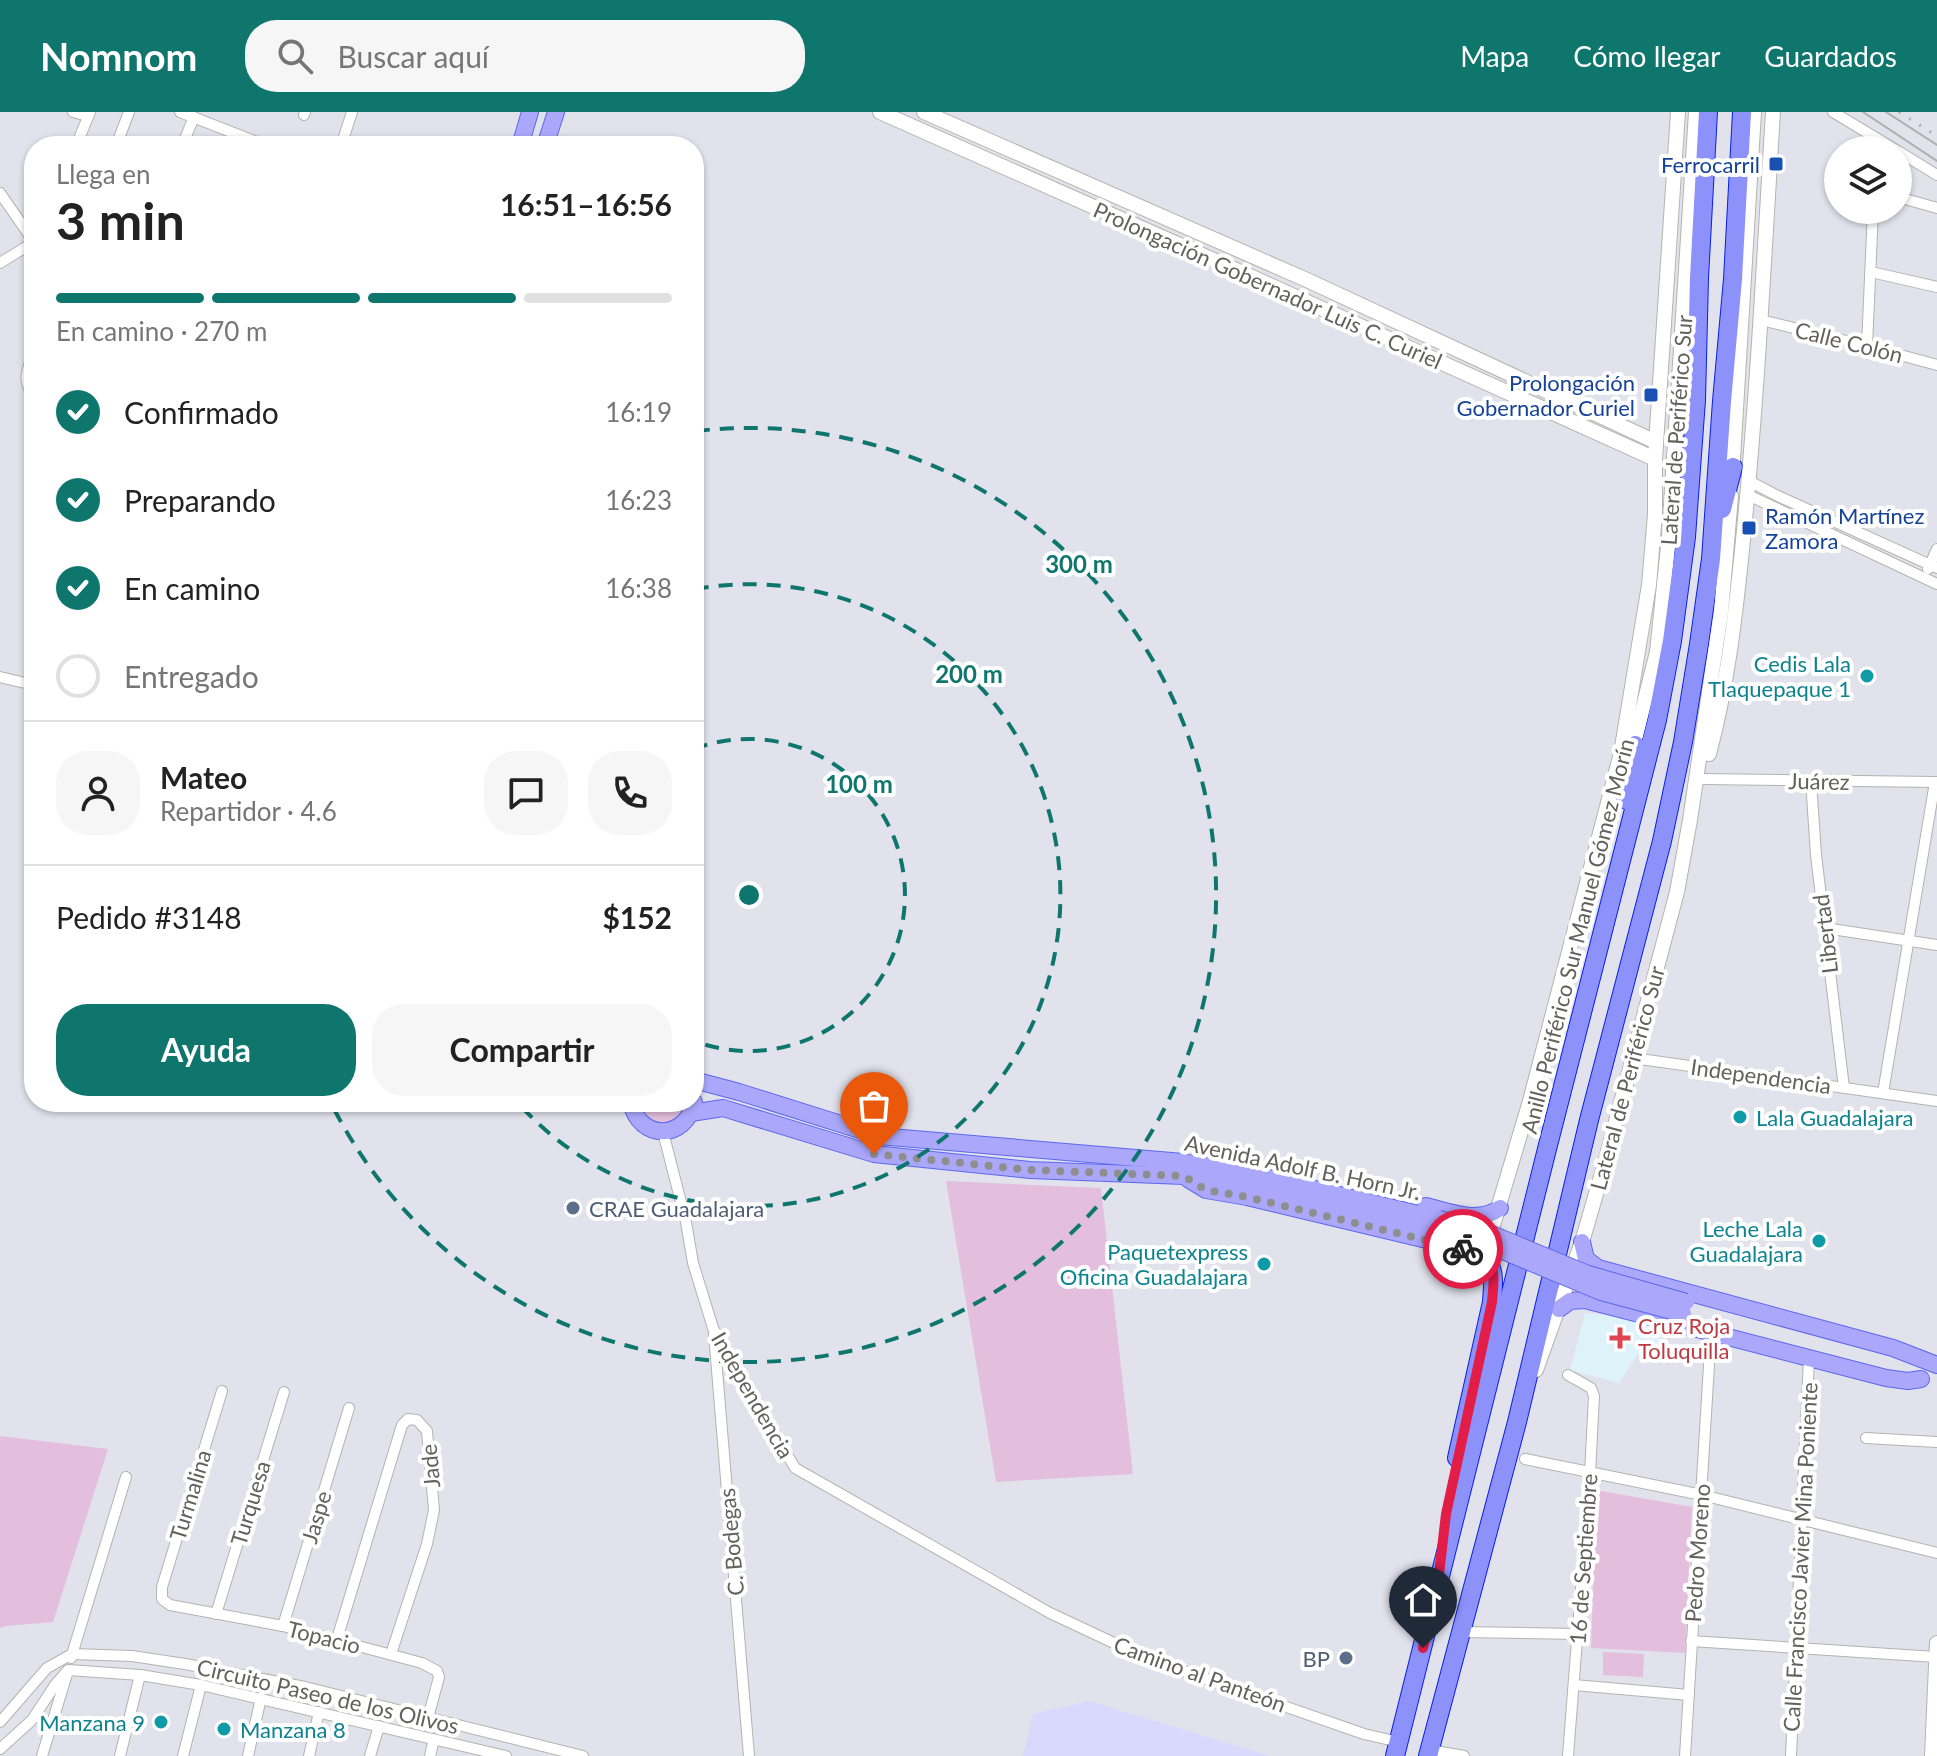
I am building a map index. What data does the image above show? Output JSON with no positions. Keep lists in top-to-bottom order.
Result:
{
  "streets": {
    "highway": ["Anillo Periférico Sur Manuel Gómez Morín"],
    "main road": ["Avenida Adolf B. Horn Jr."],
    "street": [
      "Prolongación Gobernador Luis C. Curiel",
      "Calle Colón",
      "Lateral de Periférico Sur",
      "Juárez",
      "Libertad",
      "Independencia",
      "Jade",
      "Turmalina",
      "Turquesa",
      "Jaspe",
      "C. Bodegas",
      "Pedro Moreno",
      "Calle Francisco Javier Mina Poniente",
      "16 de Septiembre",
      "Topacio",
      "Camino al Panteón",
      "Circuito Paseo de los Olivos"
    ]
  },
  "crossings": [
    ["Lateral de Periférico Sur", "Independencia"],
    ["Juárez", "Libertad"],
    ["Libertad", "Independencia"],
    ["Anillo Periférico Sur Manuel Gómez Morín", "Camino al Panteón"],
    ["Independencia", "C. Bodegas"],
    ["Independencia", "Camino al Panteón"],
    ["Jade", "Topacio"],
    ["Turmalina", "Topacio"],
    ["Turquesa", "Topacio"],
    ["Jaspe", "Topacio"],
    ["Topacio", "Circuito Paseo de los Olivos"]
  ],
  "places": {
    "transit": ["Ferrocarril", "Prolongación Gobernador Curiel", "Ramón Martínez Zamora"],
    "other": [
      "Cedis Lala Tlaquepaque 1",
      "Lala Guadalajara",
      "CRAE Guadalajara",
      "Leche Lala Guadalajara",
      "Paquetexpress Oficina Guadalajara",
      "BP",
      "Manzana 9",
      "Manzana 8"
    ],
    "health": ["Cruz Roja Toluquilla"]
  },
  "page": {
    "header": "Nomnom",
    "search": "Buscar aquí",
    "nav": ["Mapa", "Cómo llegar", "Guardados"],
    "heading": ["3 min", "Llega en", "16:51–16:56"],
    "panel": [
      "Mateo",
      "Repartidor · 4.6",
      "Pedido #3148",
      "$152"
    ],
    "bar": "En camino · 270 m",
    "list": [
      ["Confirmado", "16:19"],
      ["Preparando", "16:23"],
      ["En camino", "16:38"],
      "Entregado"
    ],
    "buttons": ["Ayuda", "Compartir"]
  },
  "rings": ["300 m", "200 m", "100 m"]
}
